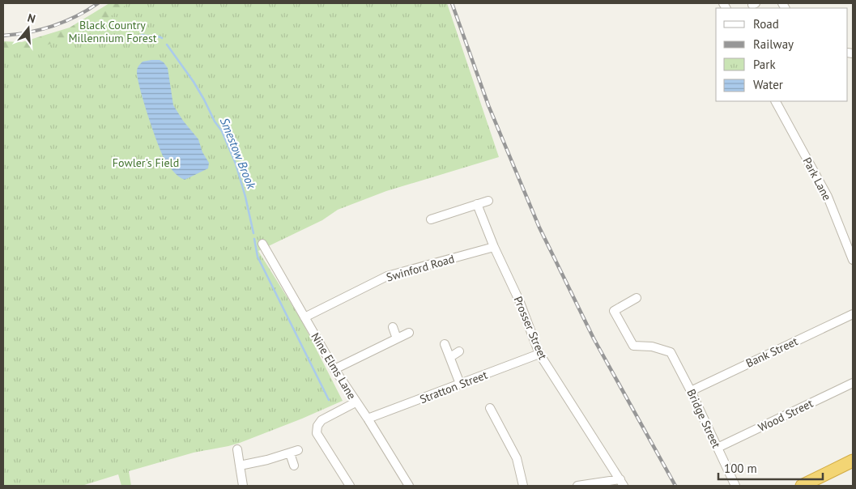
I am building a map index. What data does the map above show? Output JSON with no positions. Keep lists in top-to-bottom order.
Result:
{
  "streets": {
    "street": [
      "Park Lane",
      "Swinford Road",
      "Prosser Street",
      "Bank Street",
      "Nine Elms Lane",
      "Stratton Street",
      "Wood Street",
      "Bridge Street"
    ]
  },
  "crossings": [
    ["Swinford Road", "Prosser Street"],
    ["Swinford Road", "Nine Elms Lane"],
    ["Prosser Street", "Stratton Street"],
    ["Bank Street", "Bridge Street"],
    ["Nine Elms Lane", "Stratton Street"],
    ["Wood Street", "Bridge Street"]
  ],
  "water": ["Smestow Brook"],
  "parks": ["Black Country Millennium Forest", "Fowler's Field"],
  "legend": [
    "Road",
    "Railway",
    "Park",
    "Water"
  ],
  "scale_bar": "100 m",
  "north": "top"
}
